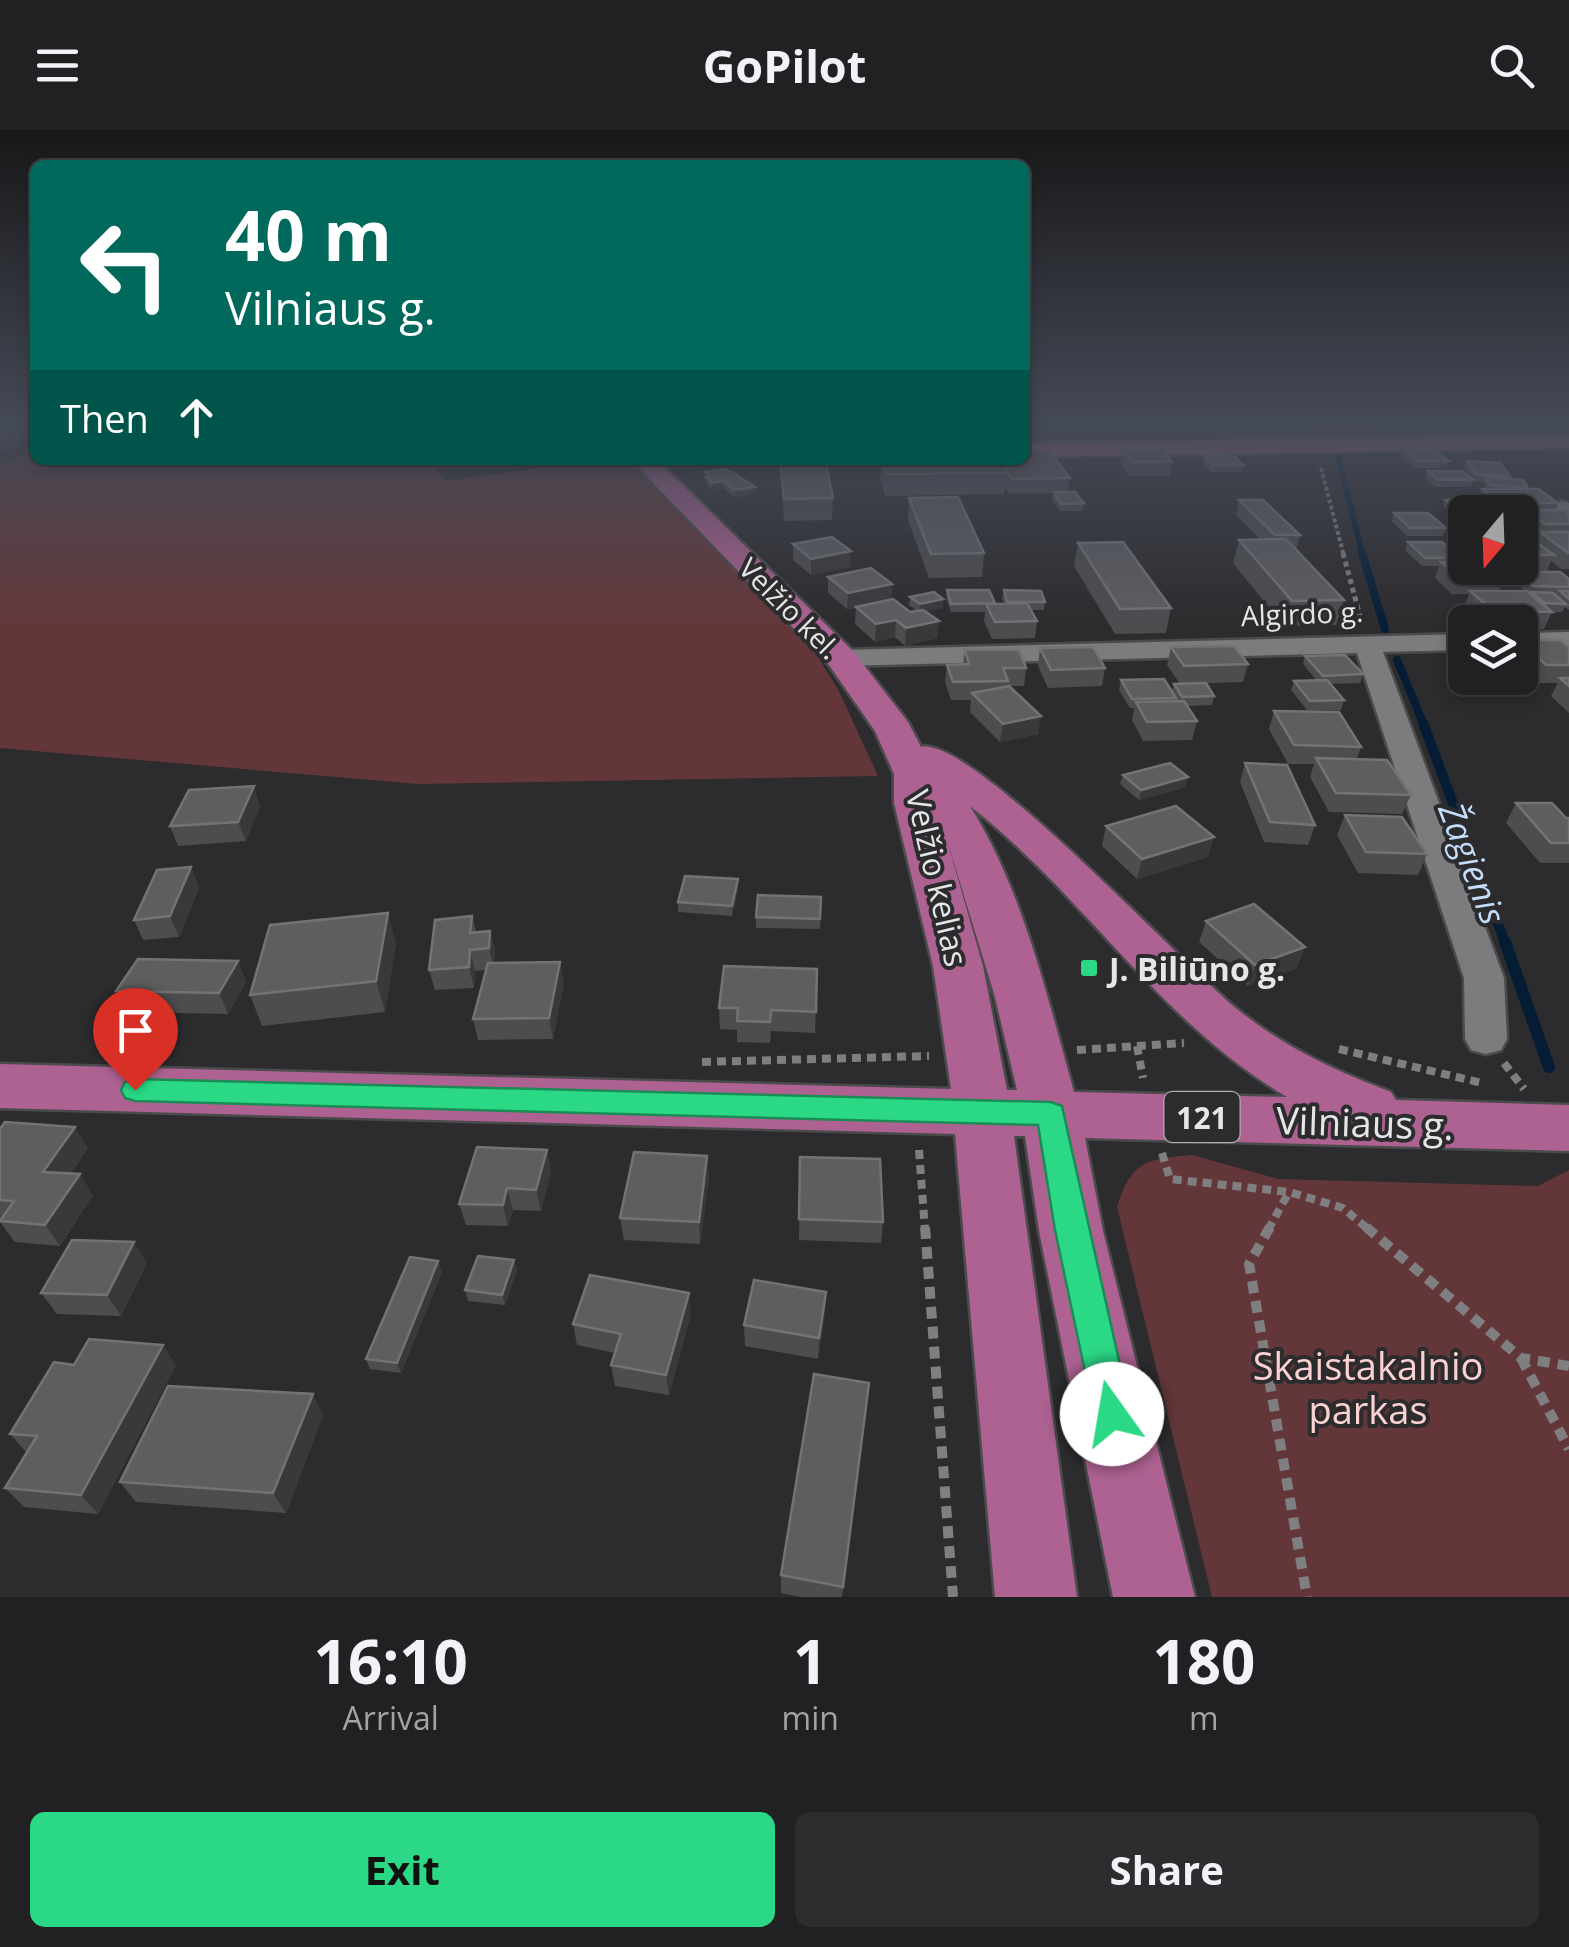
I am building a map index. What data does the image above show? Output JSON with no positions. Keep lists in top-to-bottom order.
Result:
{
  "streets": {
    "main road": [
      "Velžio kel.",
      "Velžio kelias",
      "121",
      "Vilniaus g."
    ],
    "street": ["Algirdo g."]
  },
  "crossings": [
    ["Velžio kel.", "Algirdo g."],
    ["Velžio kel.", "Velžio kelias"],
    ["Velžio kelias", "Vilniaus g."]
  ],
  "water": ["Žagienis"],
  "parks": ["Skaistakalnio parkas"],
  "places": {
    "transit": ["J. Biliūno g."]
  },
  "north": "bottom",
  "page": {
    "header": "GoPilot",
    "turn": ["40 m", "Vilniaus g."],
    "then": "Then",
    "eta": [
      "16:10",
      "Arrival",
      "1",
      "min",
      "180",
      "m"
    ],
    "buttons": ["Exit", "Share"]
  }
}
